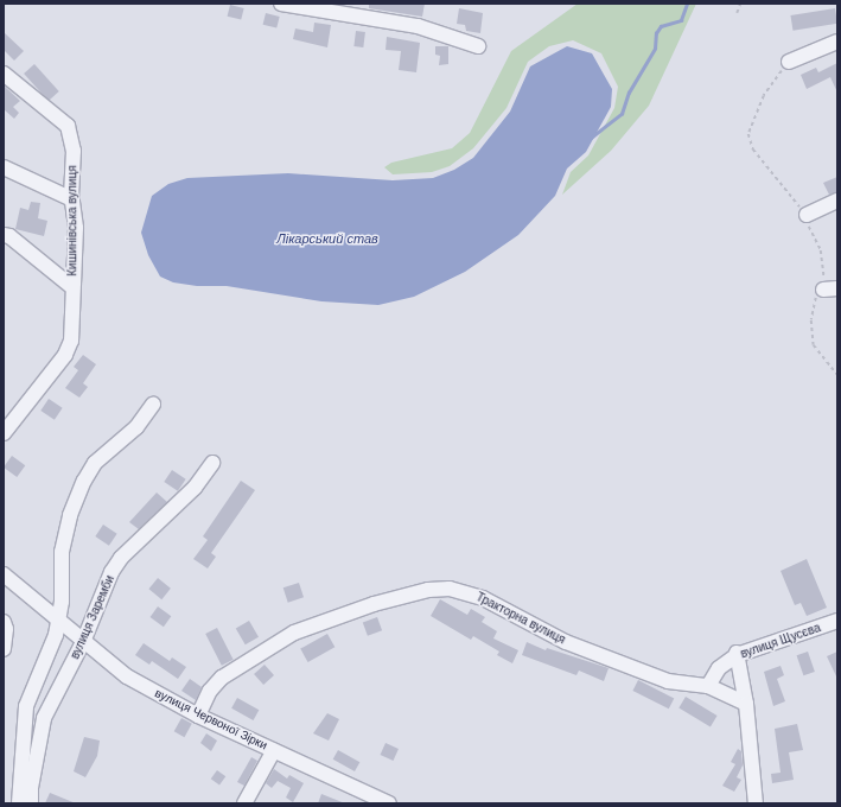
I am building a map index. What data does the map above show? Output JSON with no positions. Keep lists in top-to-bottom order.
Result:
{
  "streets": {
    "street": [
      "Кишинівська вулиця",
      "вулиця Заремби",
      "Тракторна вулиця",
      "вулиця Щусєва",
      "вулиця Червоної Зірки"
    ]
  },
  "crossings": [
    ["вулиця Заремби", "вулиця Червоної Зірки"],
    ["Тракторна вулиця", "вулиця Щусєва"],
    ["Тракторна вулиця", "вулиця Червоної Зірки"]
  ],
  "water": ["Лікарський став"]
}
